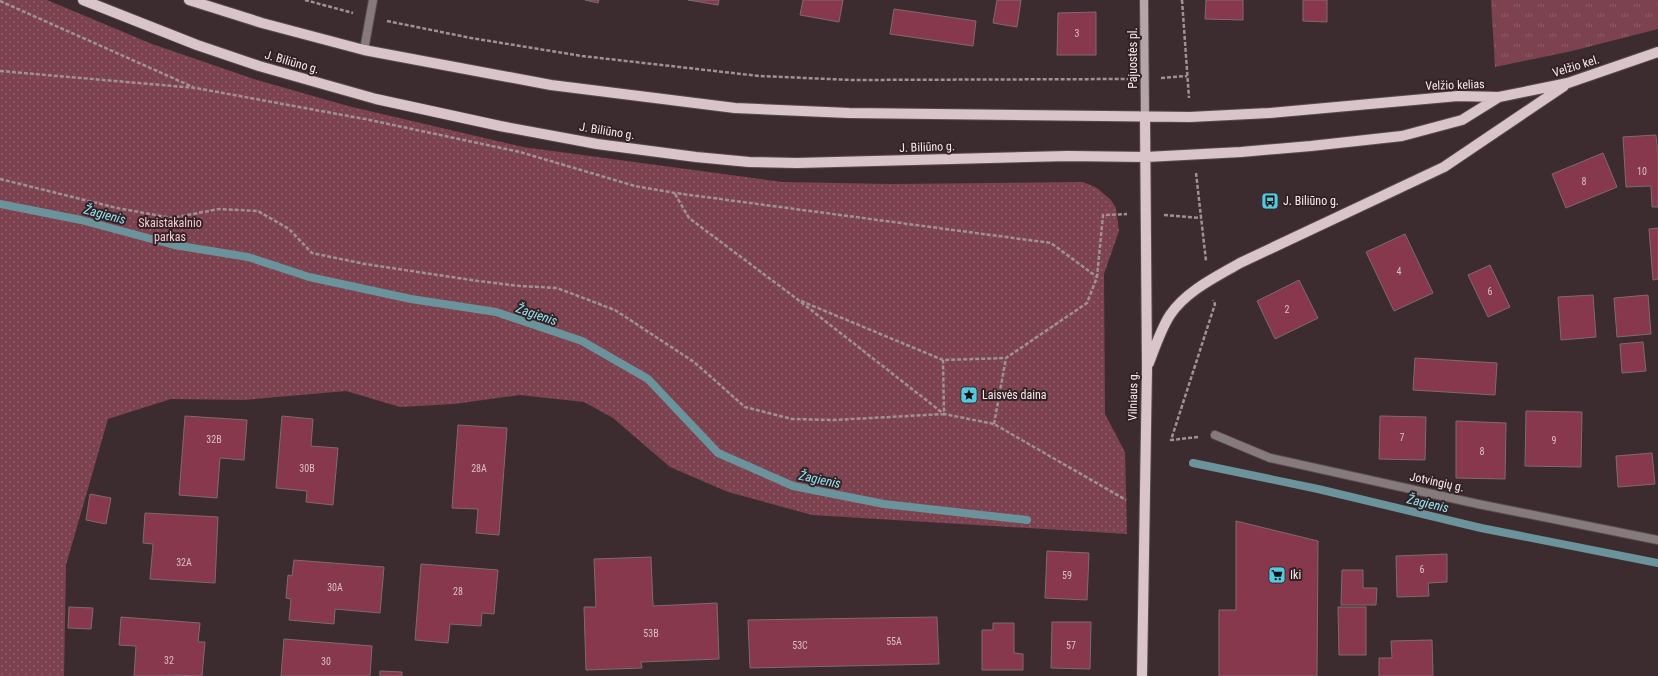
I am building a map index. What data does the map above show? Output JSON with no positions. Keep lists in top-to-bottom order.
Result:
{
  "streets": {
    "main road": [
      "Pajuostės pl.",
      "J. Biliūno g.",
      "Velžio kel.",
      "Velžio kelias",
      "Vilniaus g."
    ],
    "street": ["Jotvingių g."]
  },
  "crossings": [
    ["Pajuostės pl.", "Velžio kelias"],
    ["Pajuostės pl.", "Vilniaus g."],
    ["J. Biliūno g.", "Velžio kelias"],
    ["J. Biliūno g.", "Vilniaus g."],
    ["Velžio kel.", "Velžio kelias"],
    ["Velžio kelias", "Vilniaus g."]
  ],
  "water": ["Žagienis"],
  "parks": ["Skaistakalnio parkas"],
  "places": {
    "bus stop": ["J. Biliūno g."],
    "place": ["Laisvės daina"],
    "supermarket": ["Iki"]
  },
  "house_numbers": [
    "3",
    "10",
    "8",
    "4",
    "6",
    "2",
    "7",
    "32B",
    "9",
    "8",
    "30B",
    "28A",
    "32A",
    "6",
    "59",
    "30A",
    "28",
    "53B",
    "55A",
    "53C",
    "57",
    "32",
    "30"
  ]
}
